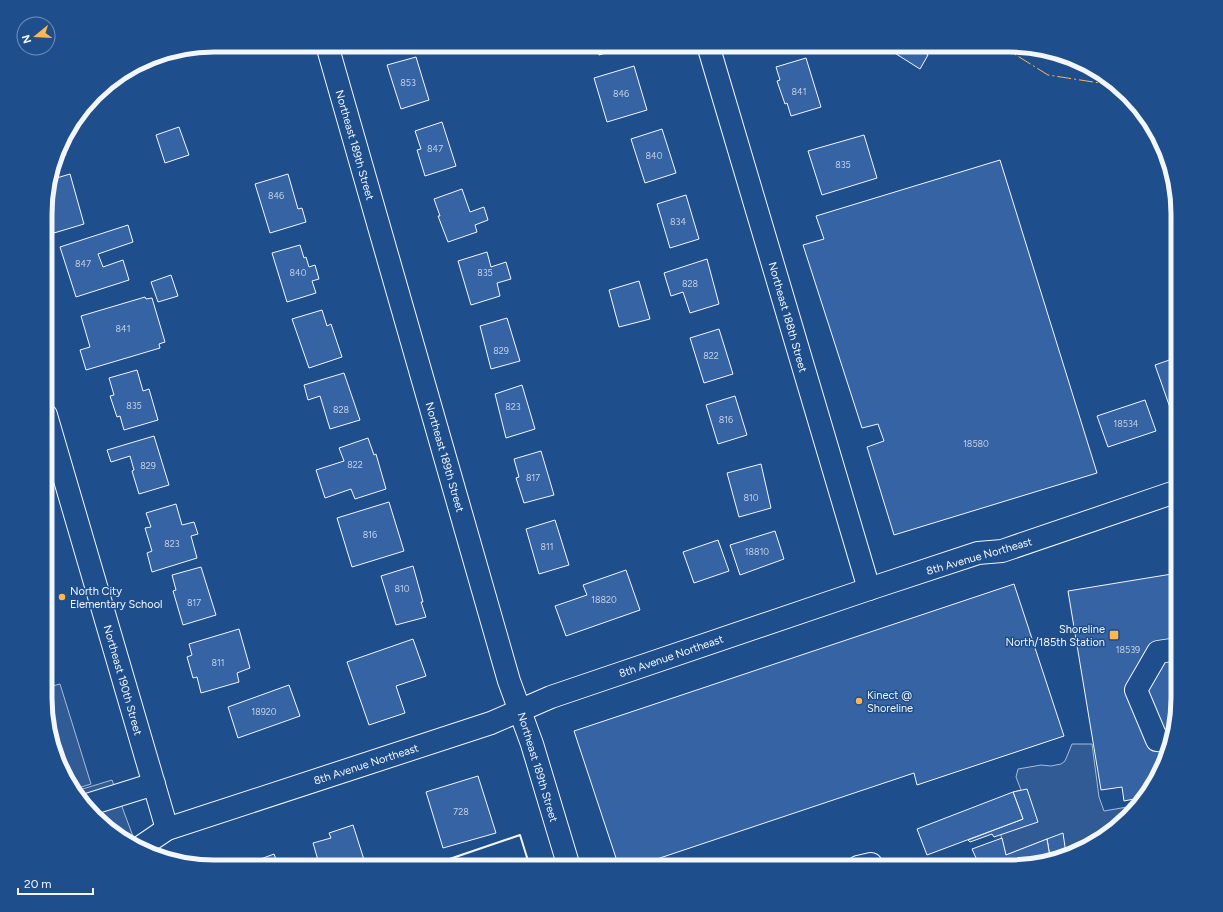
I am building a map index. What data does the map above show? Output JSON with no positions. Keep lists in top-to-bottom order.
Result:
{
  "streets": {
    "street": [
      "Northeast 189th Street",
      "Northeast 188th Street",
      "8th Avenue Northeast",
      "Northeast 190th Street"
    ]
  },
  "crossings": [
    ["Northeast 189th Street", "8th Avenue Northeast"],
    ["Northeast 188th Street", "8th Avenue Northeast"],
    ["8th Avenue Northeast", "Northeast 190th Street"]
  ],
  "places": {
    "other": ["North City Elementary School", "Kinect @ Shoreline"],
    "transit": ["Shoreline North/185th Station"]
  },
  "house_numbers": [
    "853",
    "841",
    "846",
    "847",
    "840",
    "835",
    "846",
    "834",
    "847",
    "840",
    "835",
    "828",
    "841",
    "829",
    "822",
    "835",
    "823",
    "828",
    "816",
    "18534",
    "18580",
    "822",
    "829",
    "817",
    "810",
    "816",
    "823",
    "811",
    "18810",
    "810",
    "18820",
    "817",
    "18539",
    "811",
    "18920",
    "728"
  ],
  "scale_bar": "20 m",
  "north": "left"
}
